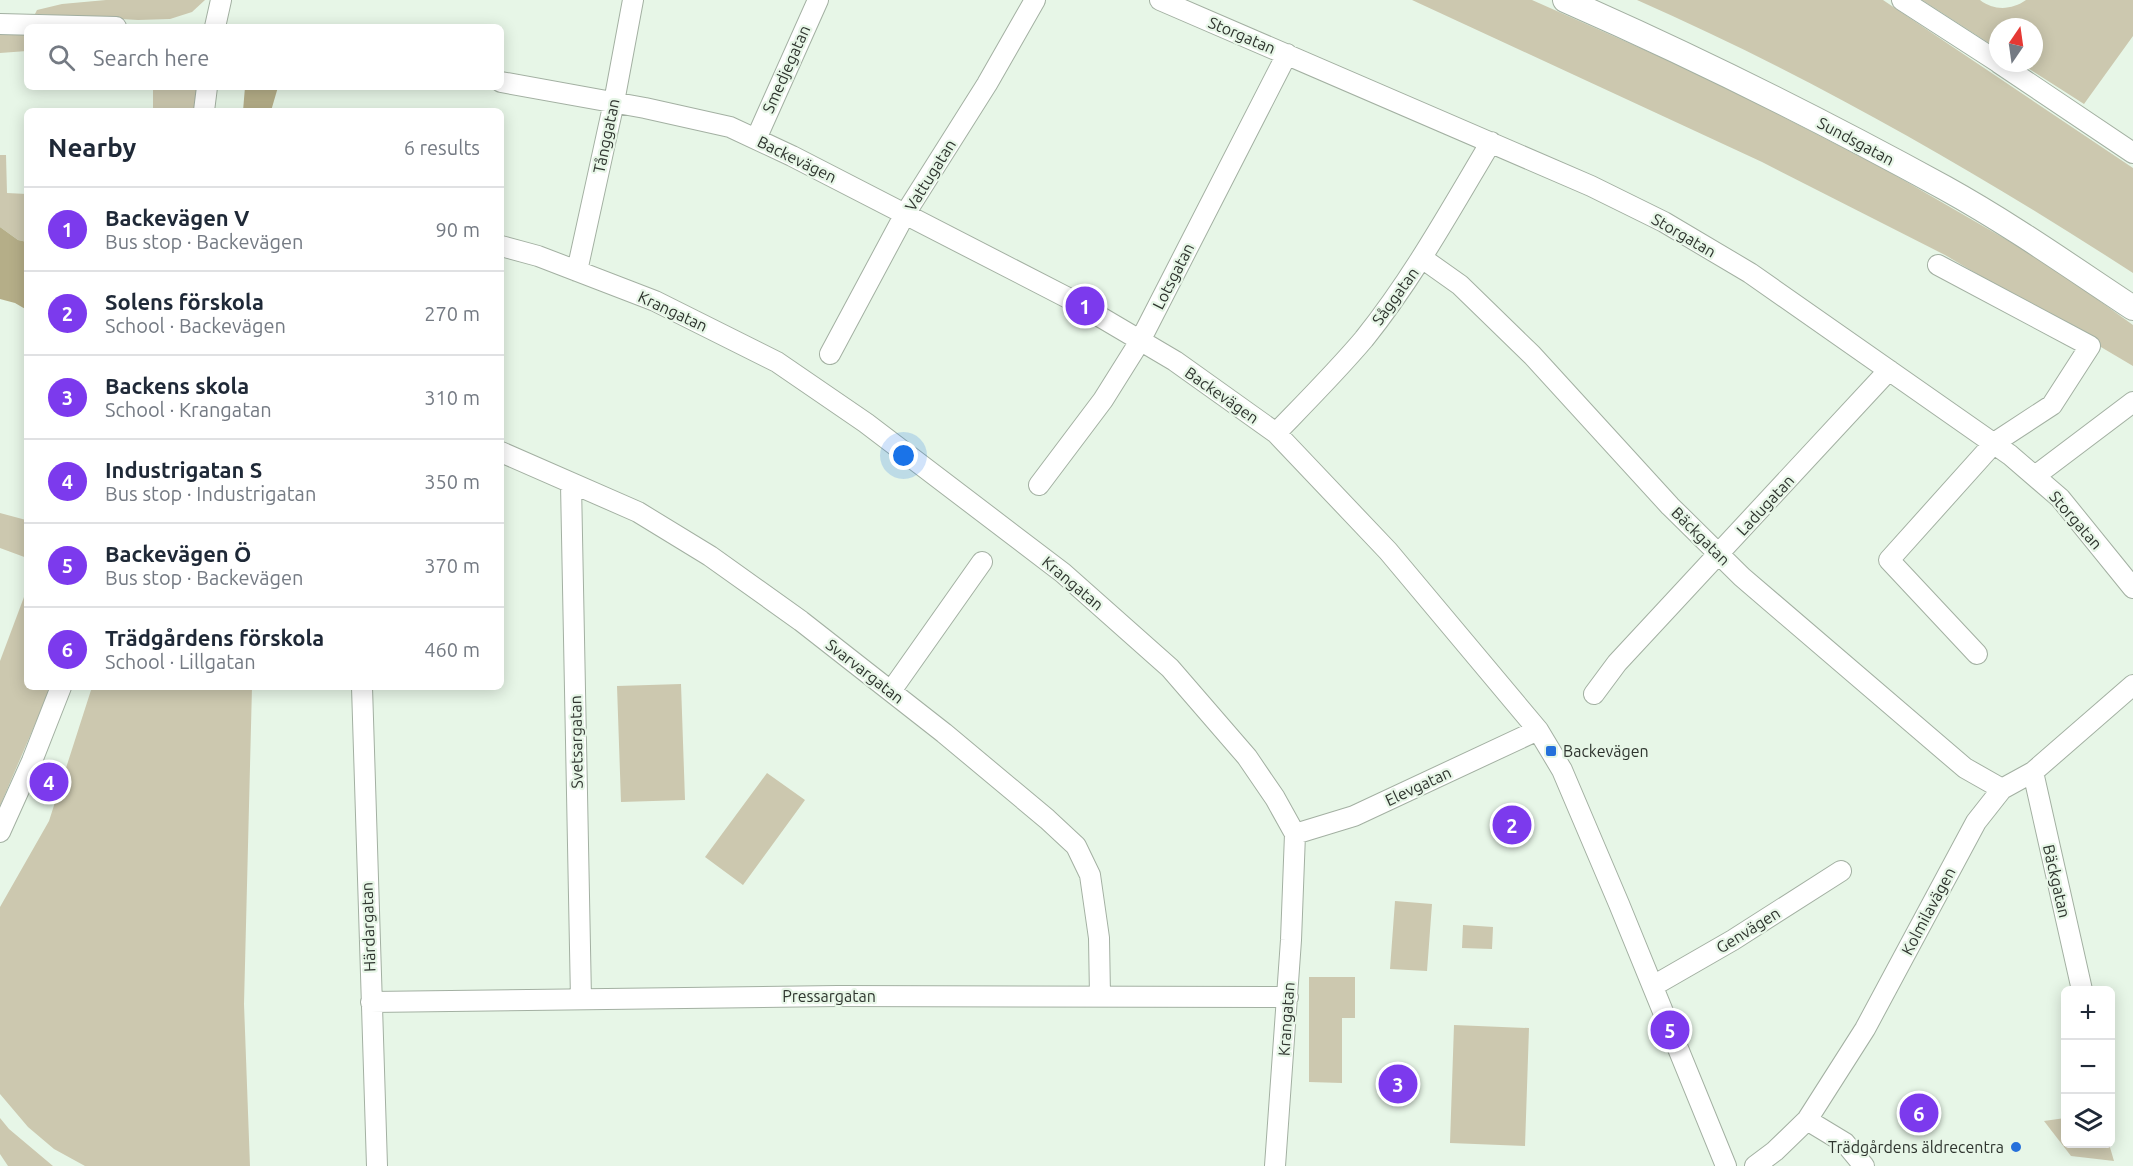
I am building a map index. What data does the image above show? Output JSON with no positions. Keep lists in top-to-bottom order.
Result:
{
  "streets": {
    "main road": ["Sundsgatan"],
    "street": [
      "Storgatan",
      "Smedjegatan",
      "Tånggatan",
      "Backevägen",
      "Vattugatan",
      "Lotsgatan",
      "Såggatan",
      "Krangatan",
      "Ladugatan",
      "Bäckgatan",
      "Svarvargatan",
      "Svetsargatan",
      "Elevgatan",
      "Kolmilavägen",
      "Härdargatan",
      "Genvägen",
      "Pressargatan"
    ]
  },
  "crossings": [
    ["Storgatan", "Lotsgatan"],
    ["Storgatan", "Såggatan"],
    ["Storgatan", "Ladugatan"],
    ["Smedjegatan", "Backevägen"],
    ["Tånggatan", "Backevägen"],
    ["Tånggatan", "Krangatan"],
    ["Backevägen", "Vattugatan"],
    ["Backevägen", "Lotsgatan"],
    ["Backevägen", "Såggatan"],
    ["Backevägen", "Elevgatan"],
    ["Backevägen", "Genvägen"],
    ["Såggatan", "Bäckgatan"],
    ["Krangatan", "Elevgatan"],
    ["Krangatan", "Pressargatan"],
    ["Ladugatan", "Bäckgatan"],
    ["Bäckgatan", "Kolmilavägen"],
    ["Svarvargatan", "Svetsargatan"],
    ["Svarvargatan", "Pressargatan"],
    ["Svetsargatan", "Pressargatan"],
    ["Härdargatan", "Pressargatan"]
  ],
  "places": {
    "transit": ["Backevägen"],
    "other": ["Trädgårdens äldrecentra"]
  },
  "north": "top",
  "page": {
    "search": "Search here",
    "heading": ["Nearby", "6 results"],
    "list": [
      {
        "mark": "1",
        "name": "Backevägen V",
        "note": "Bus stop · Backevägen",
        "value": "90 m"
      },
      {
        "mark": "2",
        "name": "Solens förskola",
        "note": "School · Backevägen",
        "value": "270 m"
      },
      {
        "mark": "3",
        "name": "Backens skola",
        "note": "School · Krangatan",
        "value": "310 m"
      },
      {
        "mark": "4",
        "name": "Industrigatan S",
        "note": "Bus stop · Industrigatan",
        "value": "350 m"
      },
      {
        "mark": "5",
        "name": "Backevägen Ö",
        "note": "Bus stop · Backevägen",
        "value": "370 m"
      },
      {
        "mark": "6",
        "name": "Trädgårdens förskola",
        "note": "School · Lillgatan",
        "value": "460 m"
      }
    ],
    "pins": [
      "1",
      "4",
      "2",
      "5",
      "3",
      "6"
    ],
    "map_buttons": ["+", "−"]
  }
}
